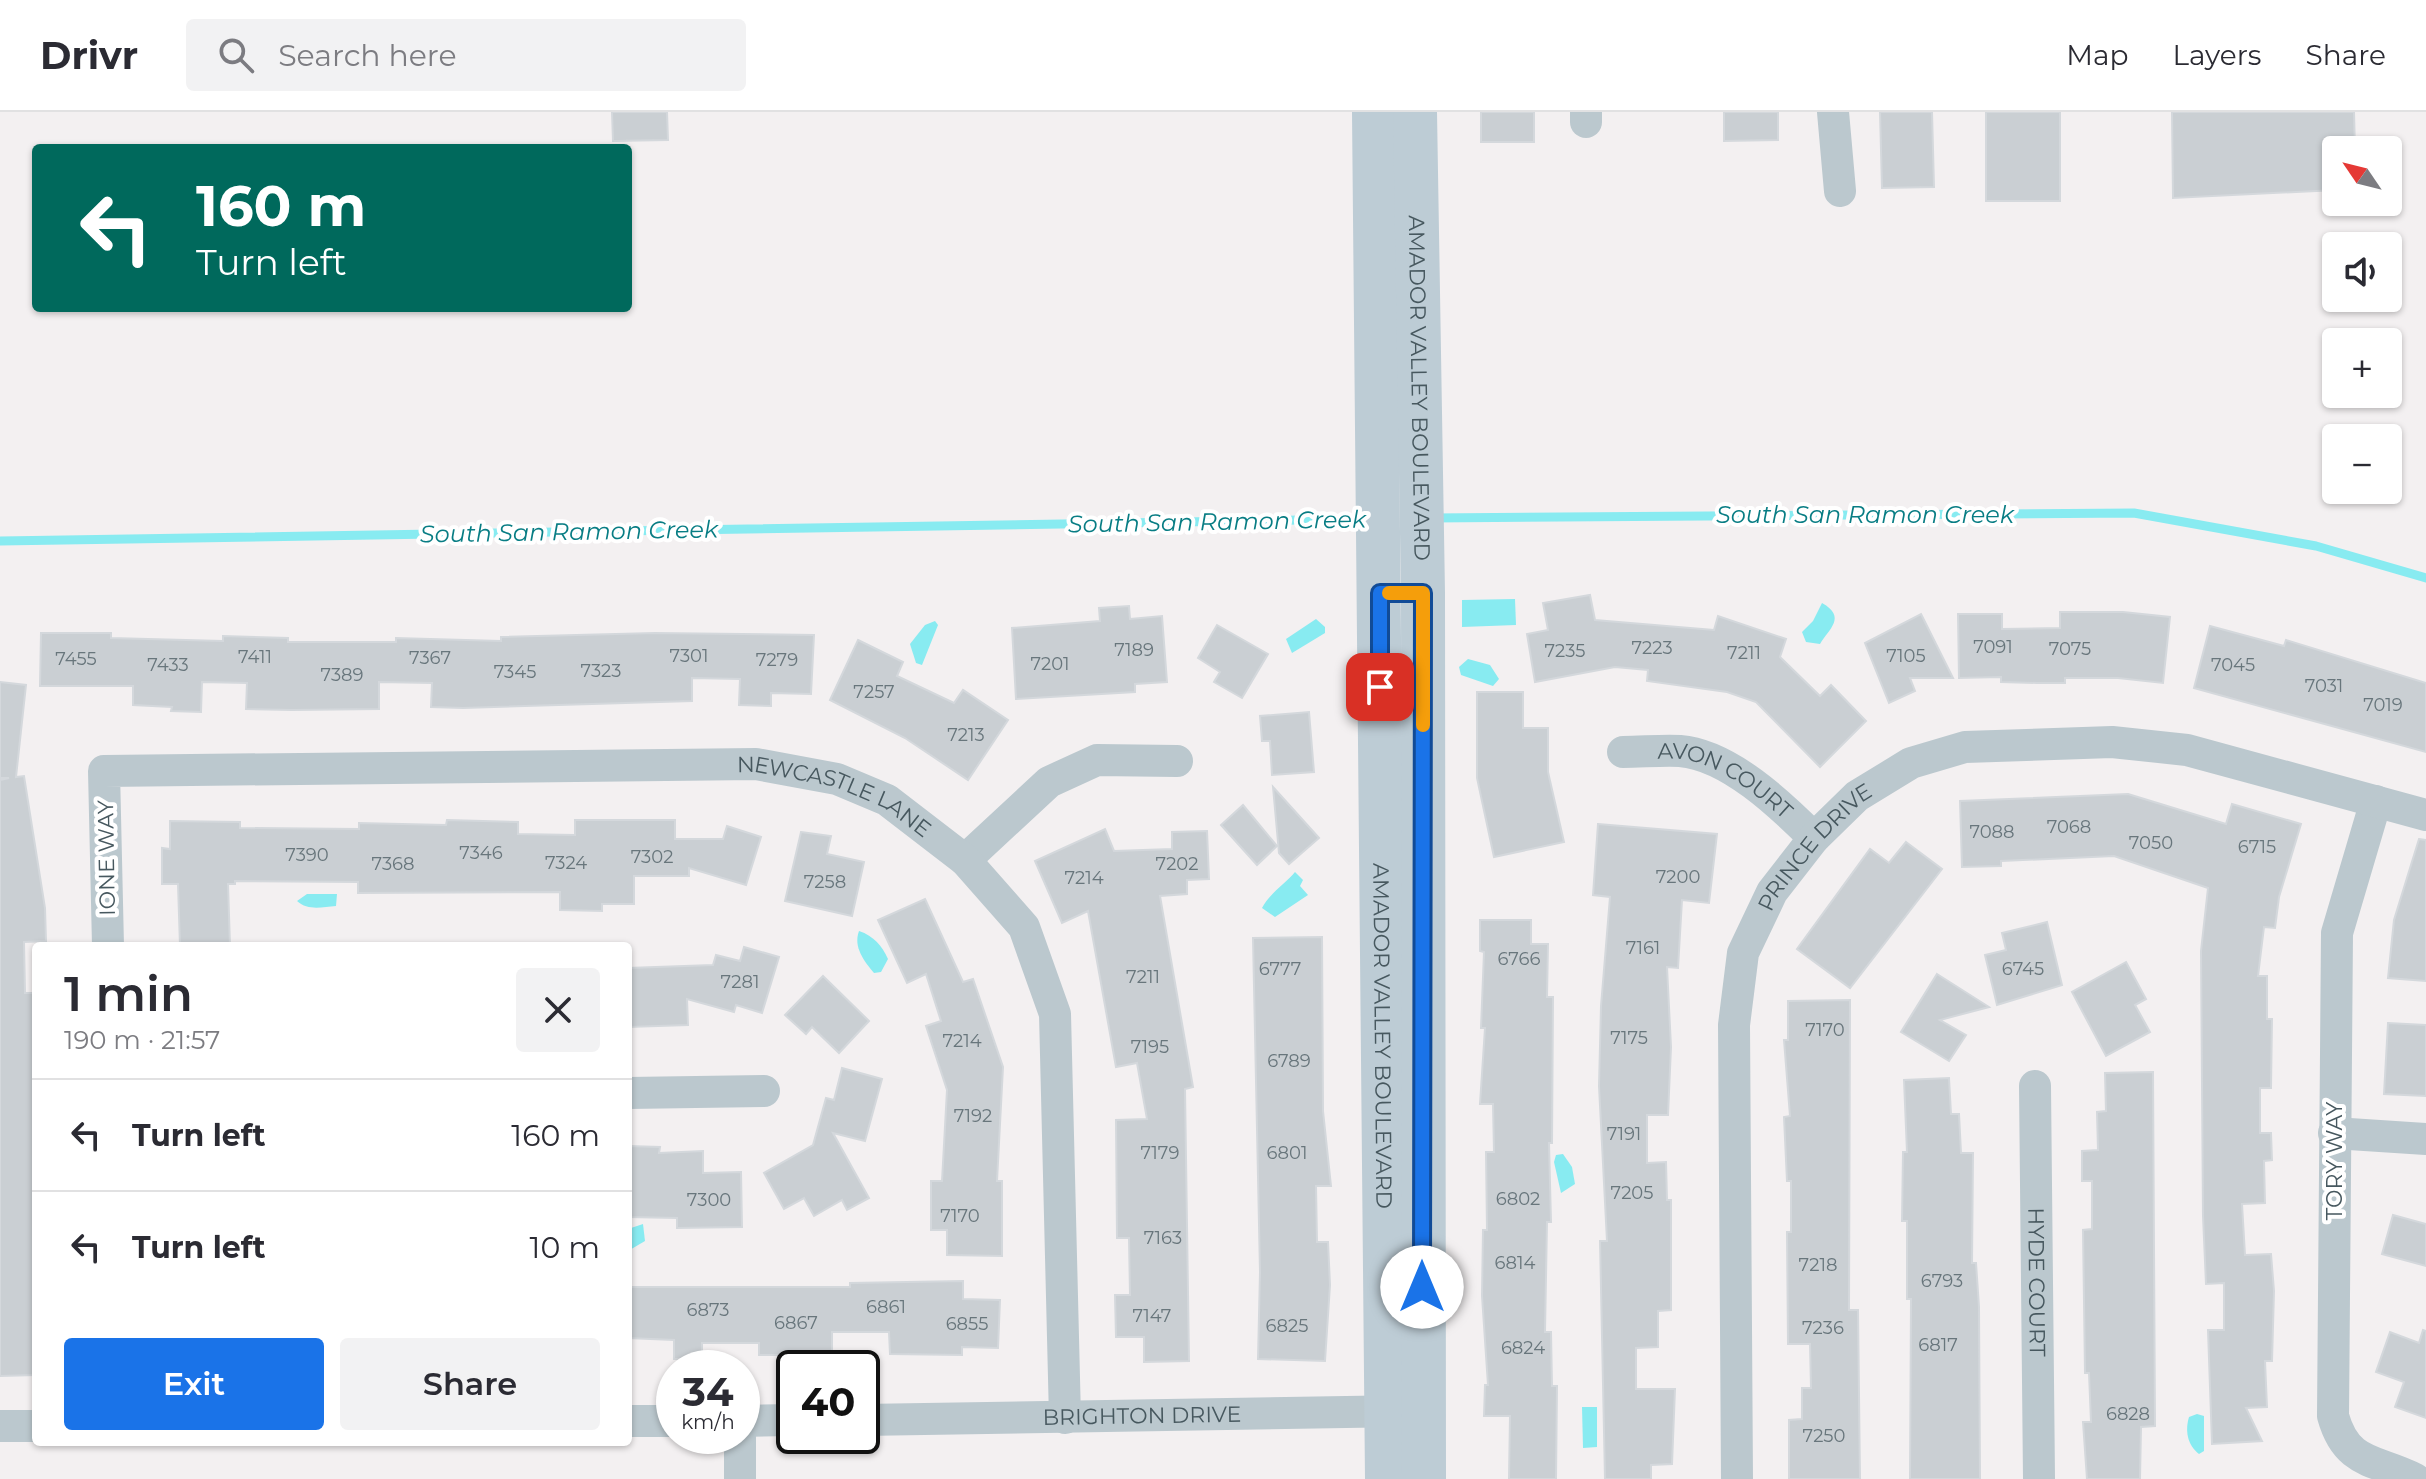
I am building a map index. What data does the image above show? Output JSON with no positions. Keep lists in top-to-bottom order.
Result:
{
  "streets": {
    "street": [
      "AMADOR VALLEY BOULEVARD",
      "AVON COURT",
      "NEWCASTLE LANE",
      "PRINCE DRIVE",
      "IONE WAY",
      "TORY WAY",
      "HYDE COURT",
      "BRIGHTON DRIVE"
    ]
  },
  "crossings": [
    ["AMADOR VALLEY BOULEVARD", "BRIGHTON DRIVE"],
    ["AVON COURT", "PRINCE DRIVE"],
    ["NEWCASTLE LANE", "IONE WAY"],
    ["NEWCASTLE LANE", "BRIGHTON DRIVE"],
    ["PRINCE DRIVE", "TORY WAY"]
  ],
  "water": ["South San Ramon Creek"],
  "house_numbers": [
    "7091",
    "7223",
    "7075",
    "7189",
    "7235",
    "7211",
    "7301",
    "7105",
    "7411",
    "7367",
    "7455",
    "7279",
    "7201",
    "7433",
    "7045",
    "7323",
    "7345",
    "7389",
    "7031",
    "7257",
    "7019",
    "7213",
    "7068",
    "7088",
    "7050",
    "6715",
    "7346",
    "7390",
    "7302",
    "7324",
    "7368",
    "7202",
    "7200",
    "7214",
    "7258",
    "7161",
    "6766",
    "6777",
    "6745",
    "7211",
    "7281",
    "7170",
    "7175",
    "7214",
    "7195",
    "6789",
    "7192",
    "7191",
    "7179",
    "6801",
    "7205",
    "6802",
    "7300",
    "7170",
    "7163",
    "6814",
    "7218",
    "6793",
    "6861",
    "6873",
    "7147",
    "6867",
    "6855",
    "6825",
    "7236",
    "6817",
    "6824",
    "6828",
    "7250"
  ],
  "north": "top left",
  "page": {
    "header": "Drivr",
    "search": "Search here",
    "nav": ["Map", "Layers", "Share"],
    "map_buttons": ["+", "−"],
    "turn": ["160 m", "Turn left"],
    "heading": ["1 min", "190 m · 21:57"],
    "list": [
      {
        "name": "Turn left",
        "value": "160 m"
      },
      {
        "name": "Turn left",
        "value": "10 m"
      }
    ],
    "buttons": ["Exit", "Share"],
    "speed": "34 km/h",
    "limit": "40"
  }
}
